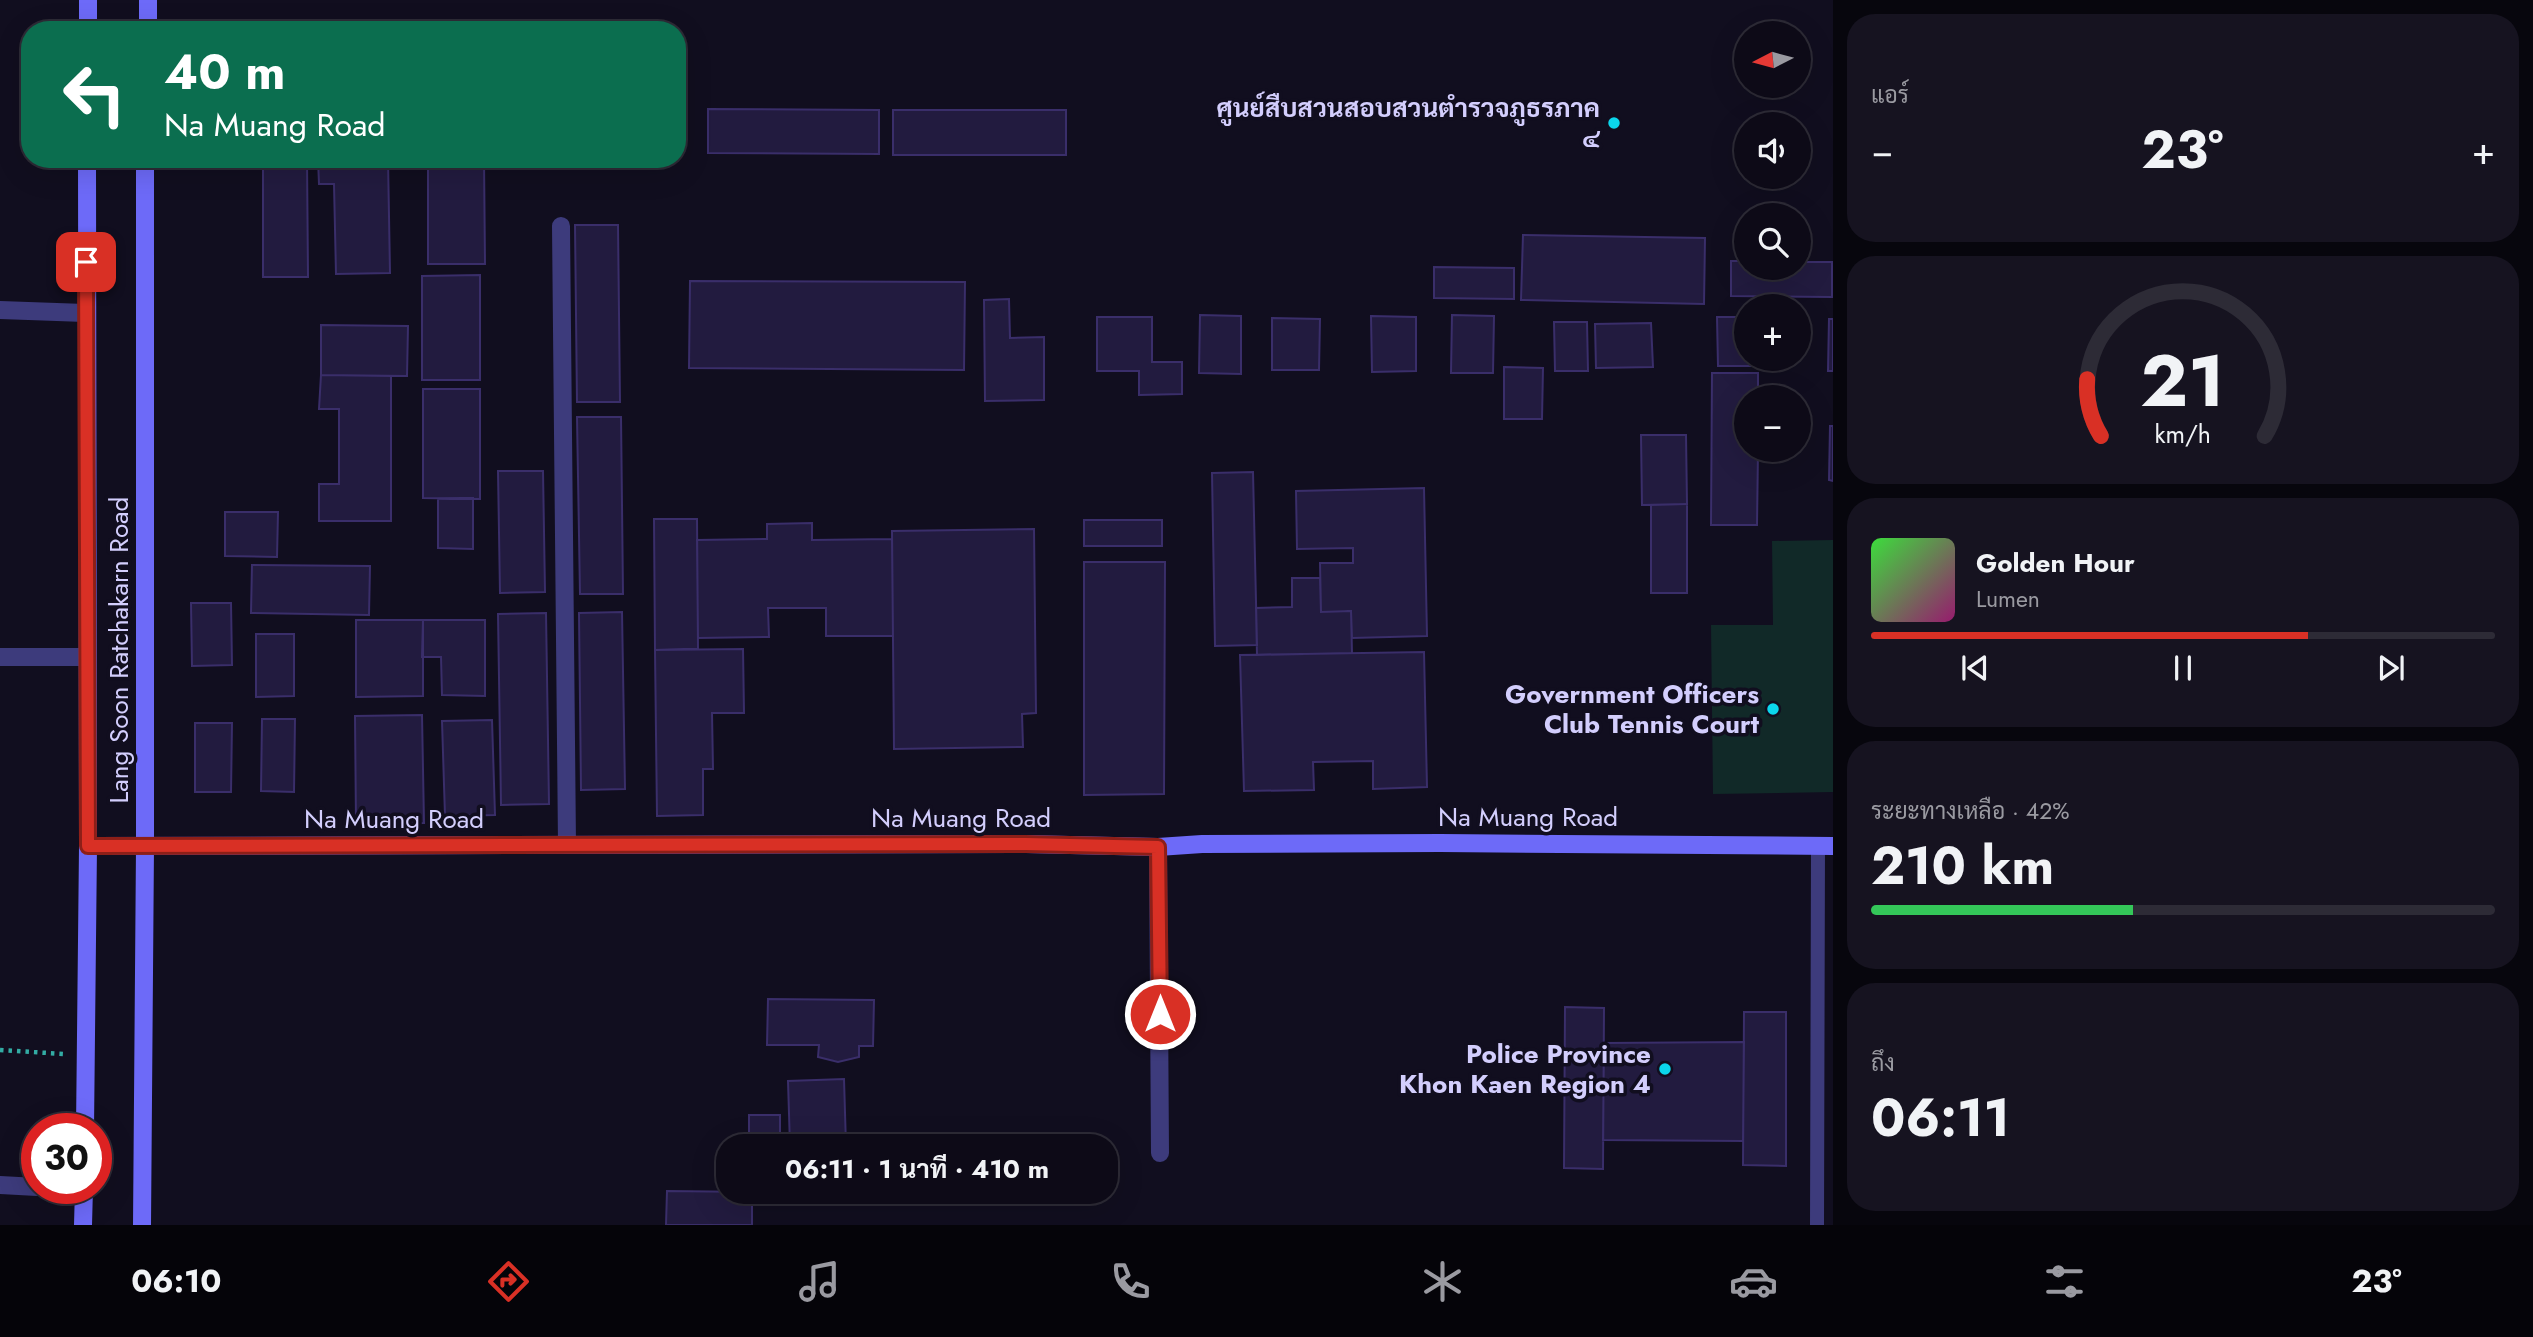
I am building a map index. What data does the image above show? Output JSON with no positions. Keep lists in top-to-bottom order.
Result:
{
  "streets": {
    "street": ["Lang Soon Ratchakarn Road", "Na Muang Road"]
  },
  "crossings": [
    ["Lang Soon Ratchakarn Road", "Na Muang Road"]
  ],
  "places": ["ศูนย์สืบสวนสอบสวนตำรวจภูธรภาค ๔", "Government Officers Club Tennis Court", "Police Province Khon Kaen Region 4"],
  "north": "left",
  "page": {
    "tile": [
      "แอร์",
      ["ระยะทางเหลือ · 42%", "210 km"],
      ["ถึง", "06:11"]
    ],
    "map_buttons": ["+", "−"],
    "turn": ["40 m", "Na Muang Road"],
    "heat": ["−", "23°", "+"],
    "song": ["Golden Hour", "Lumen"],
    "limit": "30",
    "trip": "06:11 · 1 นาที · 410 m",
    "tabs": ["06:10", "23°"],
    "gauge": ["21", "km/h"]
  }
}
